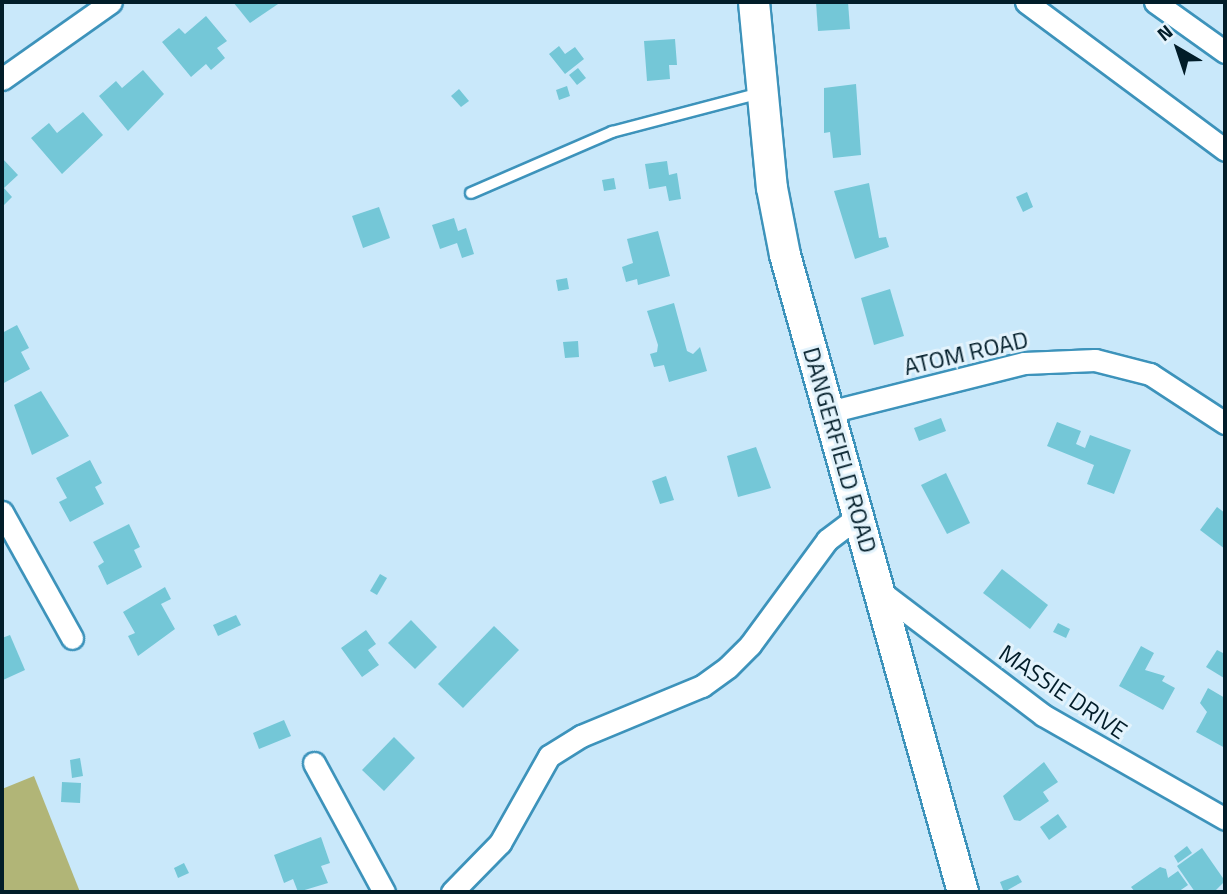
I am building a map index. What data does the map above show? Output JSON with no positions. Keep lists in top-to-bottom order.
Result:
{
  "streets": {
    "street": ["ATOM ROAD", "DANGERFIELD ROAD", "MASSIE DRIVE"]
  },
  "crossings": [
    ["ATOM ROAD", "DANGERFIELD ROAD"],
    ["DANGERFIELD ROAD", "MASSIE DRIVE"]
  ],
  "north": "top left"
}
